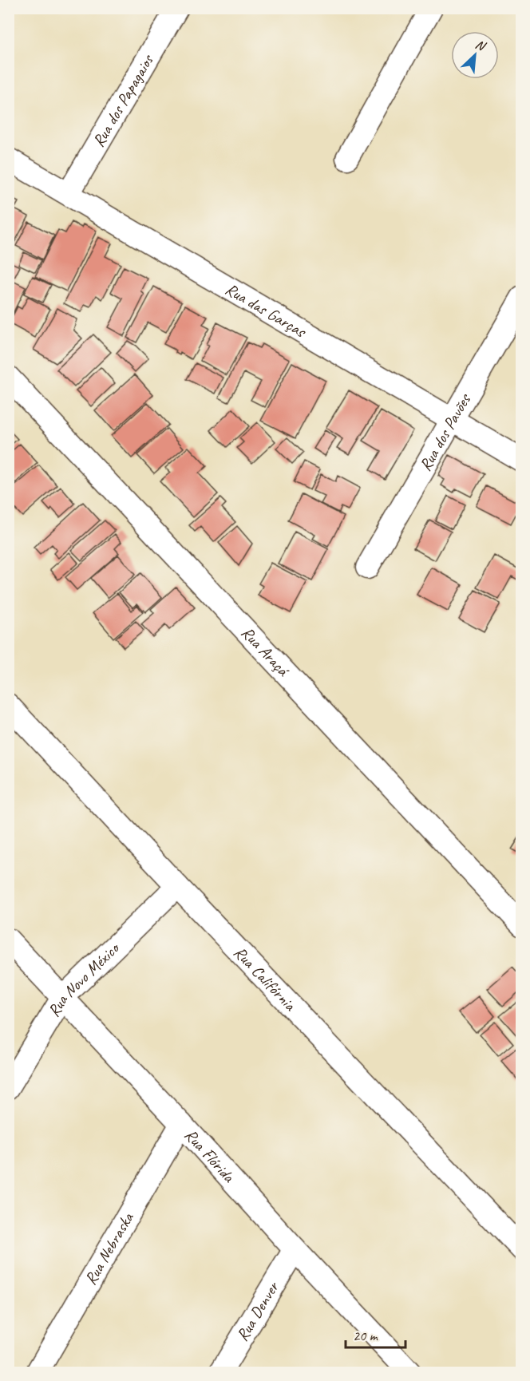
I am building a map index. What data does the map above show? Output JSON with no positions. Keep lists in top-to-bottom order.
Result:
{
  "streets": {
    "street": [
      "Rua dos Papagaios",
      "Rua das Garças",
      "Rua dos Pavões",
      "Rua Araçá",
      "Rua Califórnia",
      "Rua Novo México",
      "Rua Flórida",
      "Rua Nebraska",
      "Rua Denver"
    ]
  },
  "crossings": [
    ["Rua dos Papagaios", "Rua das Garças"],
    ["Rua das Garças", "Rua dos Pavões"],
    ["Rua Califórnia", "Rua Novo México"],
    ["Rua Novo México", "Rua Flórida"],
    ["Rua Flórida", "Rua Nebraska"],
    ["Rua Flórida", "Rua Denver"]
  ],
  "scale_bar": "20 m",
  "north": "top right"
}
